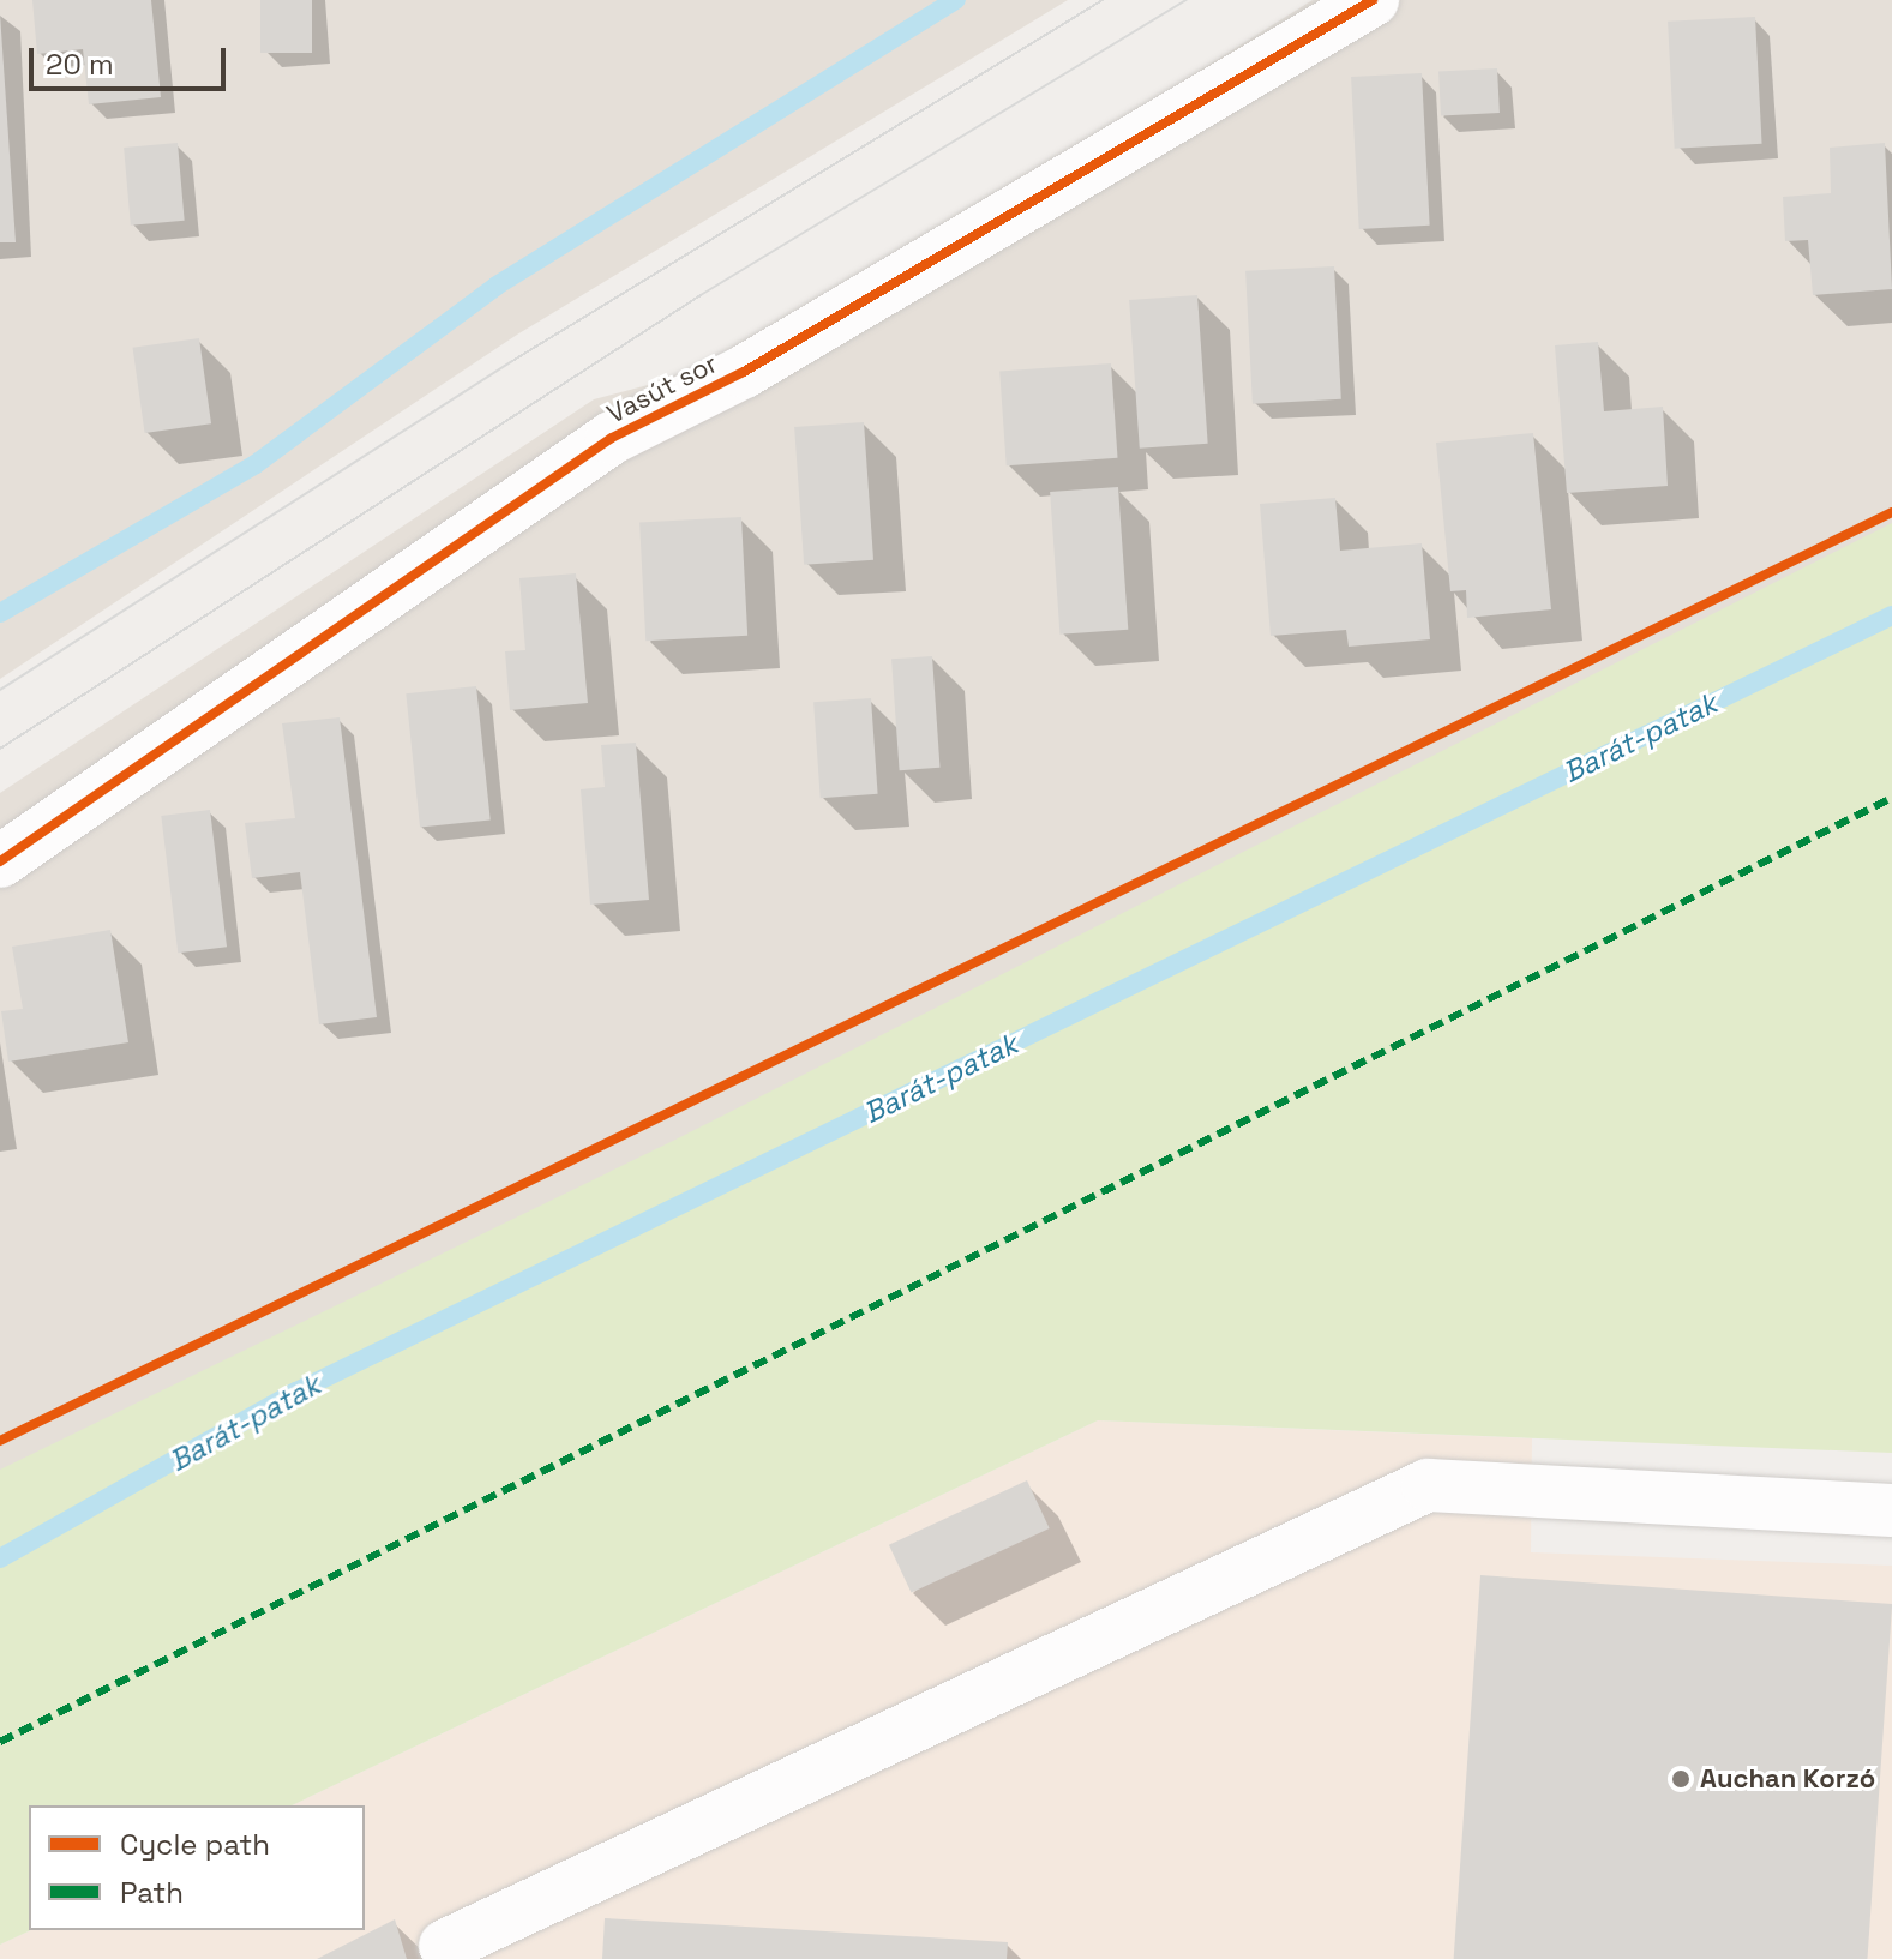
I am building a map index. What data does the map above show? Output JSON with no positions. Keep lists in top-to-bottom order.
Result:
{
  "streets": {
    "street": ["Vasút sor"]
  },
  "water": ["Barát-patak"],
  "places": ["Auchan Korzó"],
  "legend": ["Cycle path", "Path"],
  "scale_bar": "20 m"
}
